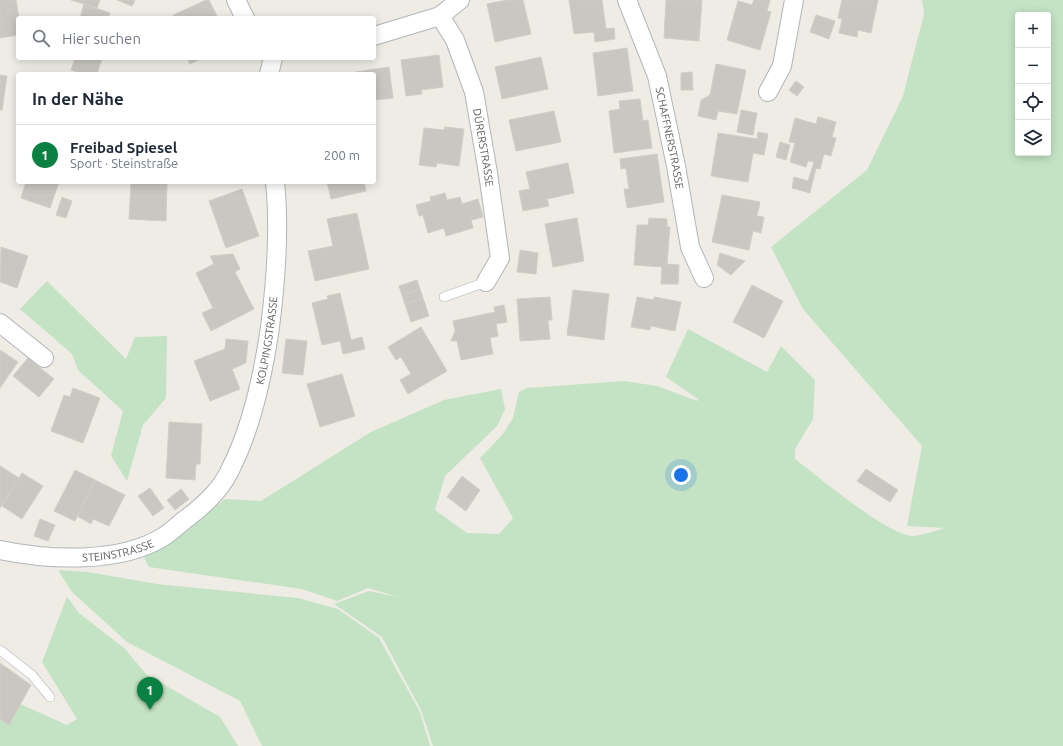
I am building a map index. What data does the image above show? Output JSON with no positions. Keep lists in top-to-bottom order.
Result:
{
  "streets": {
    "street": [
      "SCHAFFNERSTRASSE",
      "DÜRERSTRASSE",
      "KOLPINGSTRASSE",
      "STEINSTRASSE"
    ]
  },
  "crossings": [
    ["KOLPINGSTRASSE", "STEINSTRASSE"]
  ],
  "page": {
    "map_buttons": ["+", "−"],
    "search": "Hier suchen",
    "heading": "In der Nähe",
    "list": [
      {
        "mark": "1",
        "name": "Freibad Spiesel",
        "note": "Sport · Steinstraße",
        "value": "200 m"
      }
    ],
    "pins": "1"
  }
}
